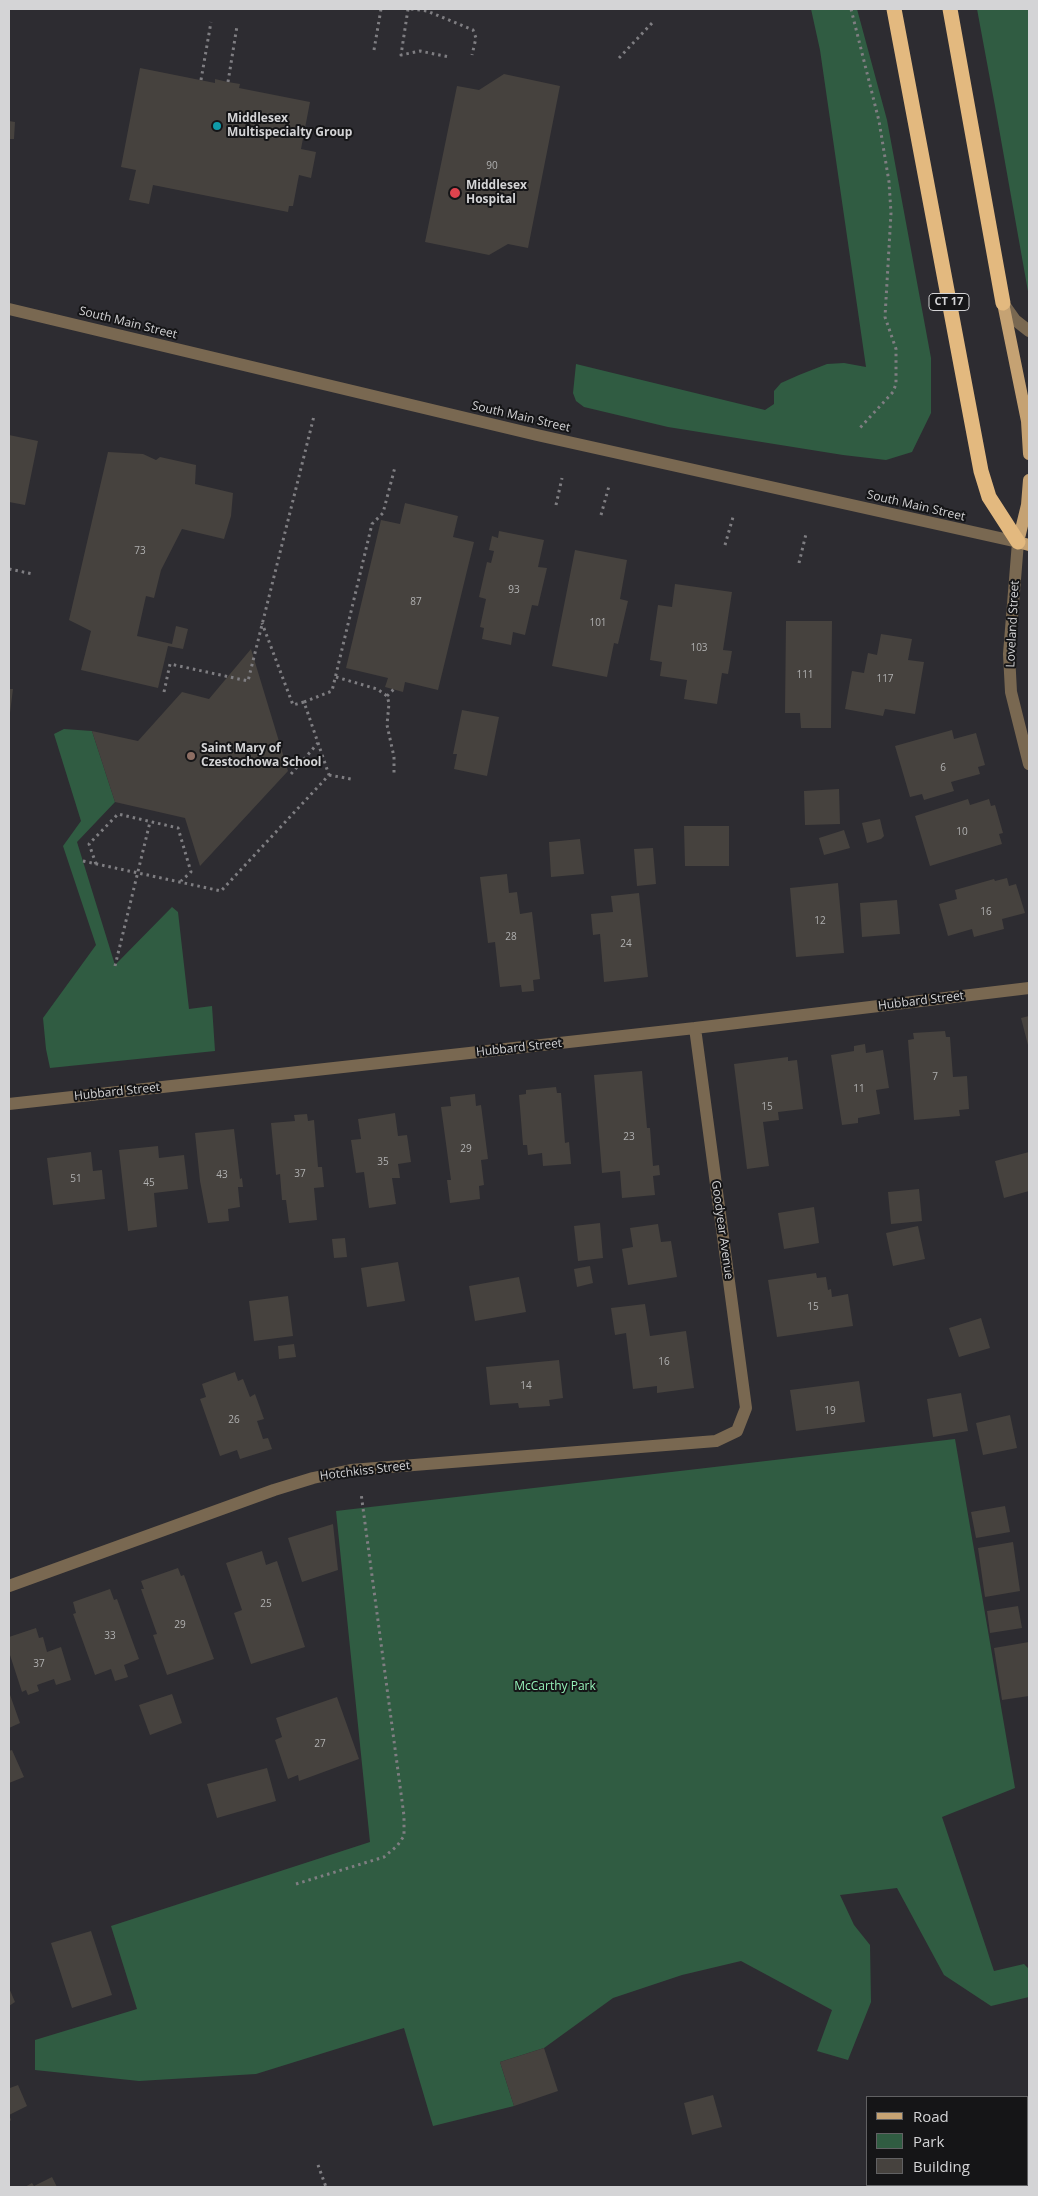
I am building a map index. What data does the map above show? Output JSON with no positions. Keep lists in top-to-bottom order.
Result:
{
  "streets": {
    "highway": ["CT 17"],
    "street": [
      "South Main Street",
      "Loveland Street",
      "Hubbard Street",
      "Goodyear Avenue",
      "Hotchkiss Street"
    ]
  },
  "crossings": [
    ["CT 17", "South Main Street"],
    ["CT 17", "Loveland Street"],
    ["South Main Street", "Loveland Street"],
    ["Hubbard Street", "Goodyear Avenue"],
    ["Goodyear Avenue", "Hotchkiss Street"]
  ],
  "parks": ["McCarthy Park"],
  "places": ["Middlesex Multispecialty Group", "Middlesex Hospital", "Saint Mary of Czestochowa School"],
  "house_numbers": [
    "90",
    "73",
    "93",
    "87",
    "101",
    "103",
    "111",
    "117",
    "6",
    "10",
    "16",
    "12",
    "28",
    "24",
    "7",
    "11",
    "15",
    "23",
    "29",
    "35",
    "37",
    "43",
    "51",
    "45",
    "15",
    "16",
    "14",
    "19",
    "26",
    "25",
    "29",
    "33",
    "37",
    "27"
  ],
  "legend": ["Road", "Park", "Building"]
}
